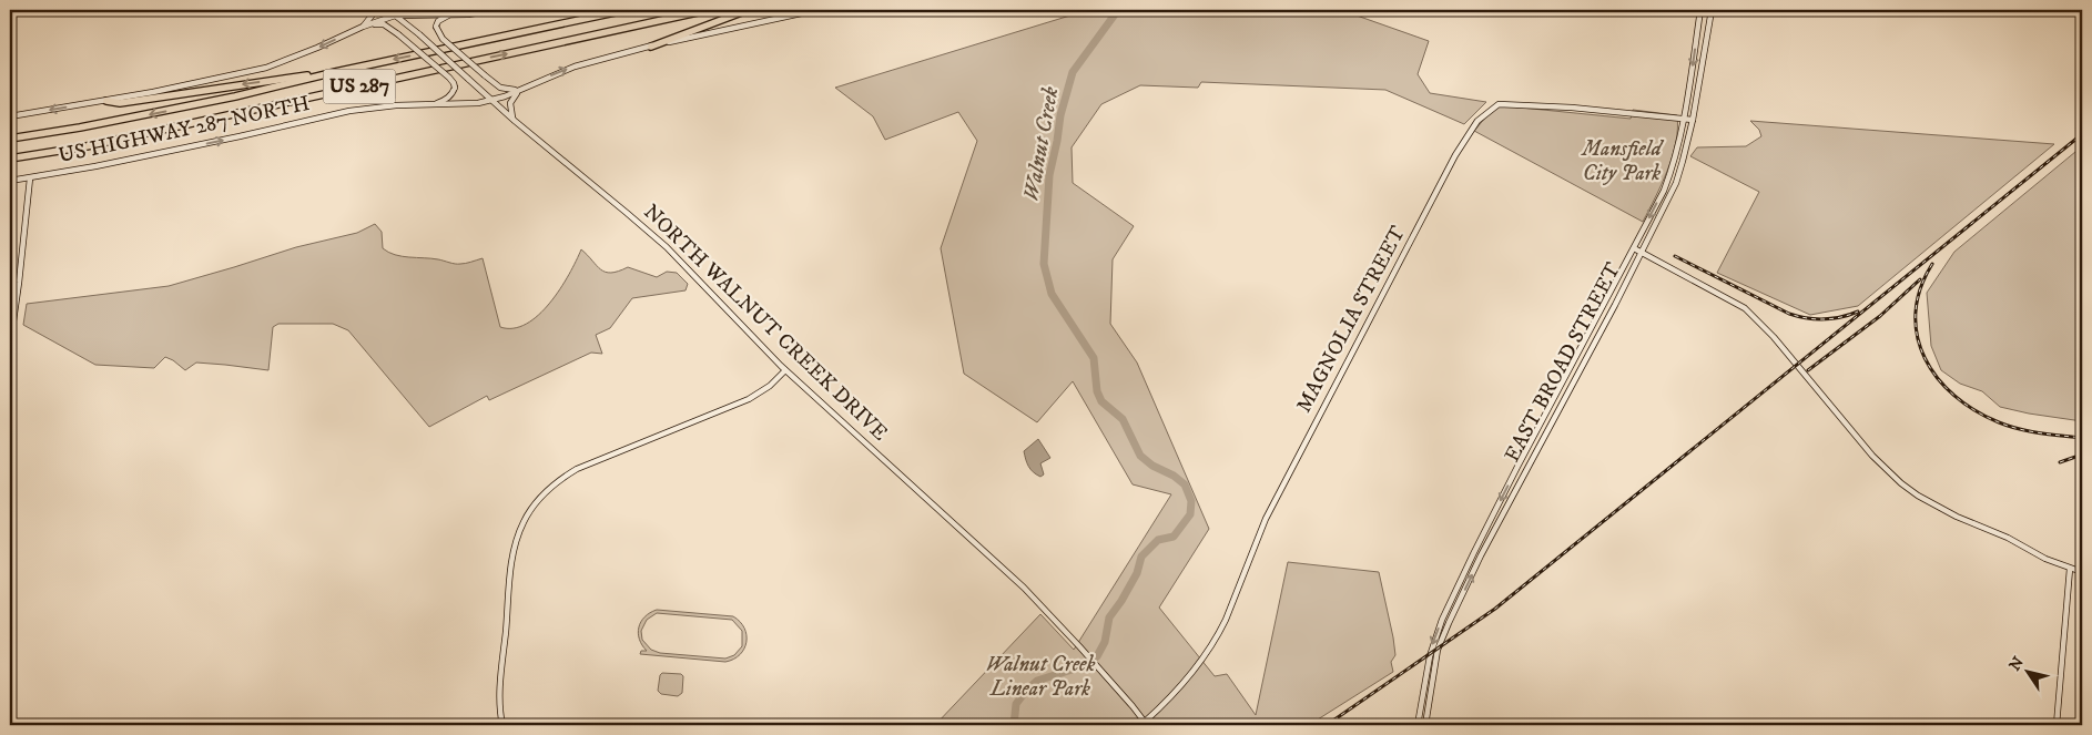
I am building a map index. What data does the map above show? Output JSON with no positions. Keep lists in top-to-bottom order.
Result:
{
  "streets": {
    "highway": ["US 287"],
    "main road": [
      "US HIGHWAY 287 NORTH",
      "MAGNOLIA STREET",
      "NORTH WALNUT CREEK DRIVE",
      "EAST BROAD STREET"
    ]
  },
  "crossings": [
    ["US HIGHWAY 287 NORTH", "NORTH WALNUT CREEK DRIVE"],
    ["MAGNOLIA STREET", "NORTH WALNUT CREEK DRIVE"],
    ["MAGNOLIA STREET", "EAST BROAD STREET"]
  ],
  "water": ["Walnut Creek"],
  "parks": ["Mansfield City Park", "Walnut Creek Linear Park"],
  "north": "top left"
}
